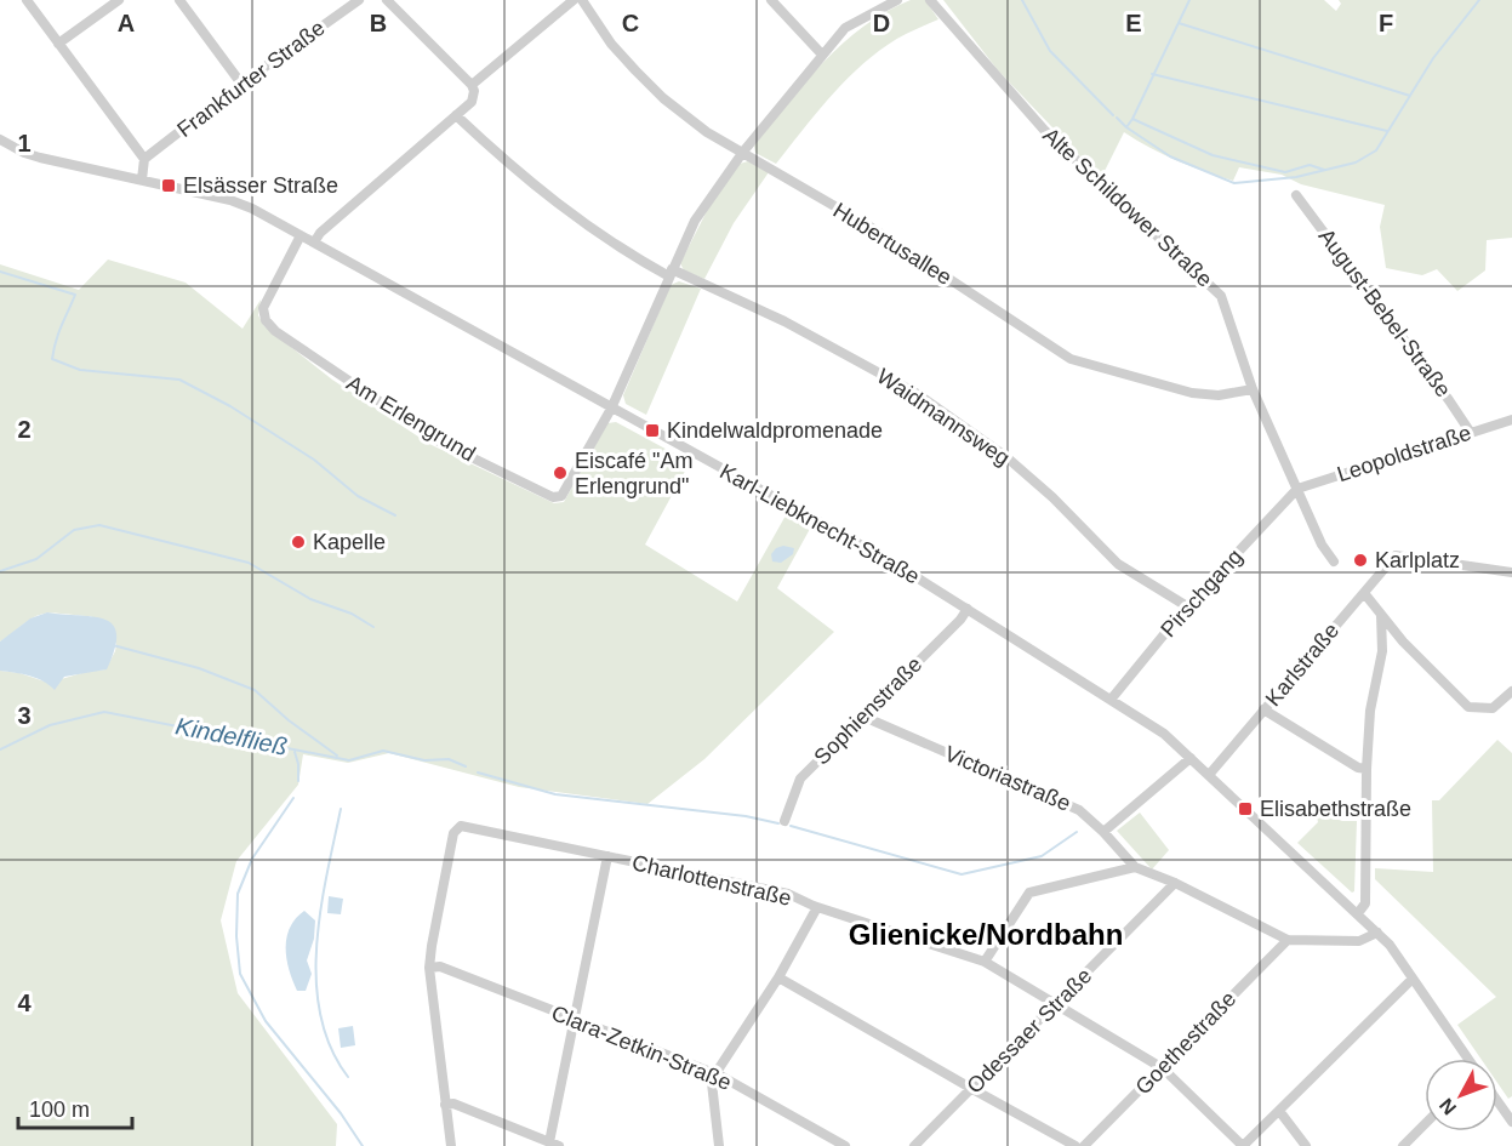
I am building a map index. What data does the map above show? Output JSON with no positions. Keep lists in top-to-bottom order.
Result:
{
  "streets": {
    "street": [
      "Frankfurter Straße",
      "Alte Schildower Straße",
      "Hubertusallee",
      "August-Bebel-Straße",
      "Waidmannsweg",
      "Am Erlengrund",
      "Leopoldstraße",
      "Karl-Liebknecht-Straße",
      "Pirschgang",
      "Karlstraße",
      "Sophienstraße",
      "Victoriastraße",
      "Charlottenstraße",
      "Odessaer Straße",
      "Goethestraße",
      "Clara-Zetkin-Straße"
    ]
  },
  "crossings": [
    ["Alte Schildower Straße", "Hubertusallee"],
    ["Alte Schildower Straße", "Leopoldstraße"],
    ["Alte Schildower Straße", "Pirschgang"],
    ["August-Bebel-Straße", "Leopoldstraße"],
    ["Waidmannsweg", "Pirschgang"],
    ["Am Erlengrund", "Karl-Liebknecht-Straße"],
    ["Leopoldstraße", "Pirschgang"],
    ["Karl-Liebknecht-Straße", "Pirschgang"],
    ["Karl-Liebknecht-Straße", "Karlstraße"],
    ["Karl-Liebknecht-Straße", "Sophienstraße"],
    ["Sophienstraße", "Victoriastraße"],
    ["Charlottenstraße", "Odessaer Straße"],
    ["Charlottenstraße", "Goethestraße"],
    ["Charlottenstraße", "Clara-Zetkin-Straße"]
  ],
  "districts": ["Glienicke/Nordbahn"],
  "water": ["Kindelfließ"],
  "places": {
    "transit": ["Elsässer Straße", "Kindelwaldpromenade", "Elisabethstraße"],
    "other": ["Eiscafé \"Am Erlengrund\"", "Kapelle", "Karlplatz"]
  },
  "scale_bar": "100 m",
  "north": "bottom left",
  "grid": {
    "columns": [
      "A",
      "B",
      "C",
      "D",
      "E",
      "F"
    ],
    "rows": [
      "1",
      "2",
      "3",
      "4"
    ]
  }
}
